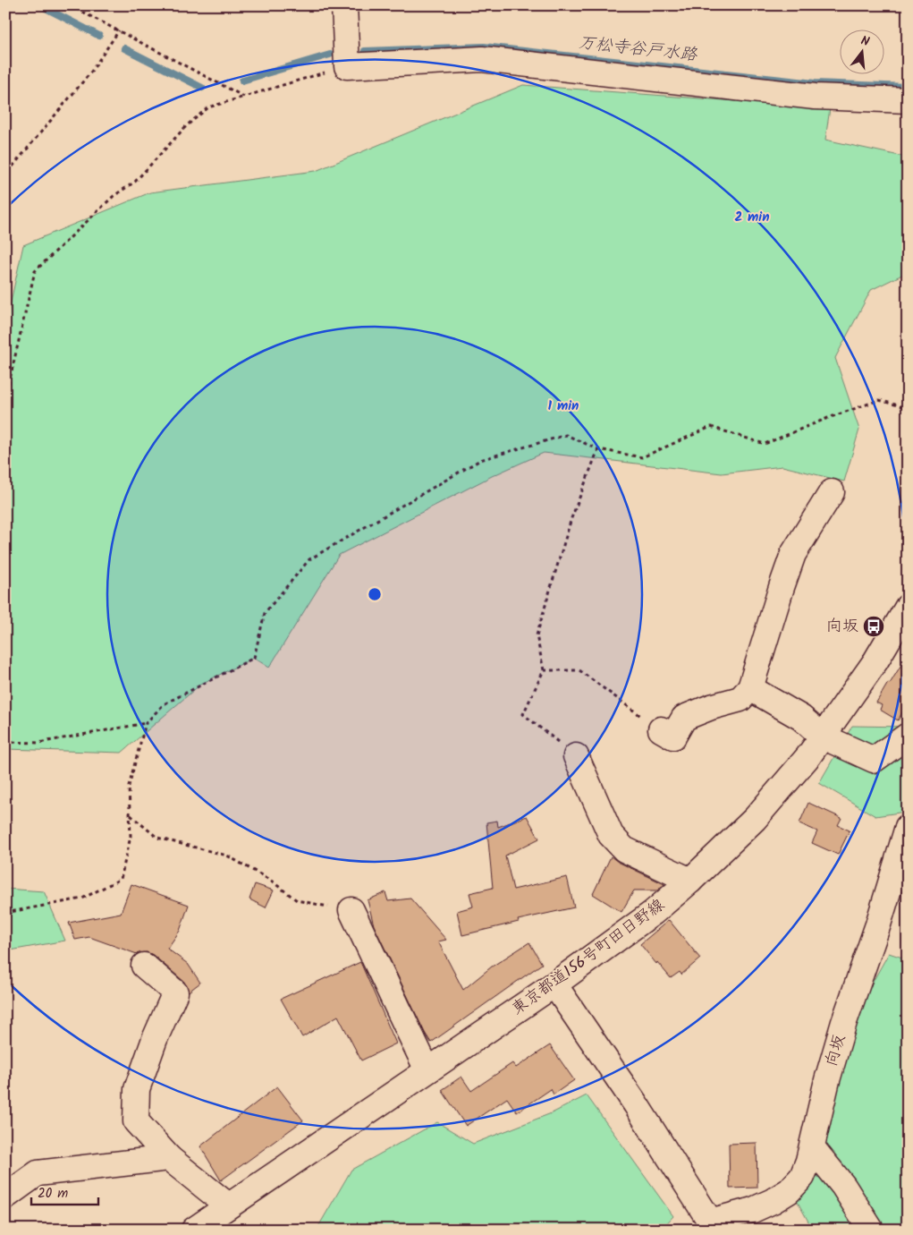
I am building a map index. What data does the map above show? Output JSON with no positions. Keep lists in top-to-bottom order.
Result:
{
  "streets": {
    "main road": ["東京都道156号町田日野線", "向坂"]
  },
  "water": ["万松寺谷戸水路"],
  "places": {
    "bus stop": ["向坂"]
  },
  "scale_bar": "20 m",
  "north": "top",
  "rings": ["2 min", "1 min"]
}
